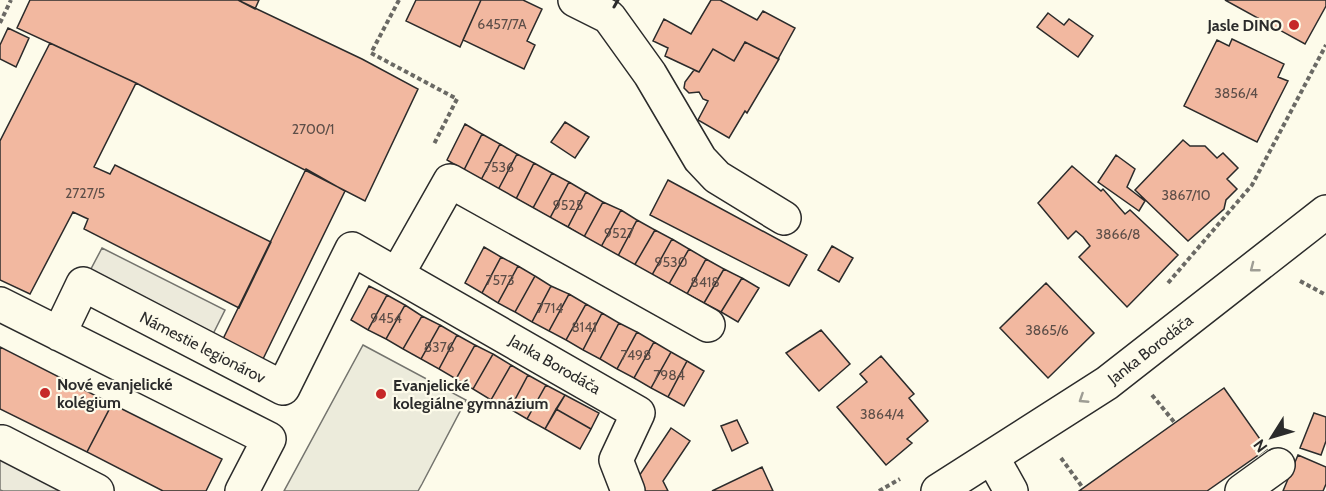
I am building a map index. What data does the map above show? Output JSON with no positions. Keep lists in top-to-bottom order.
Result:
{
  "streets": {
    "street": ["Námestie legionárov", "Janka Borodáča"]
  },
  "crossings": [
    ["Námestie legionárov", "Janka Borodáča"]
  ],
  "one_way": ["Janka Borodáča"],
  "places": ["Jasle DINO", "Nové evanjelické kolégium", "Evanjelické kolegiálne gymnázium"],
  "house_numbers": [
    "6457/7A",
    "3856/4",
    "2700/1",
    "7536",
    "2727/5",
    "3867/10",
    "9525",
    "9527",
    "3866/8",
    "9530",
    "7573",
    "8418",
    "7714",
    "9454",
    "8141",
    "3865/6",
    "8376",
    "7498",
    "7984",
    "3864/4"
  ],
  "north": "bottom left"
}
